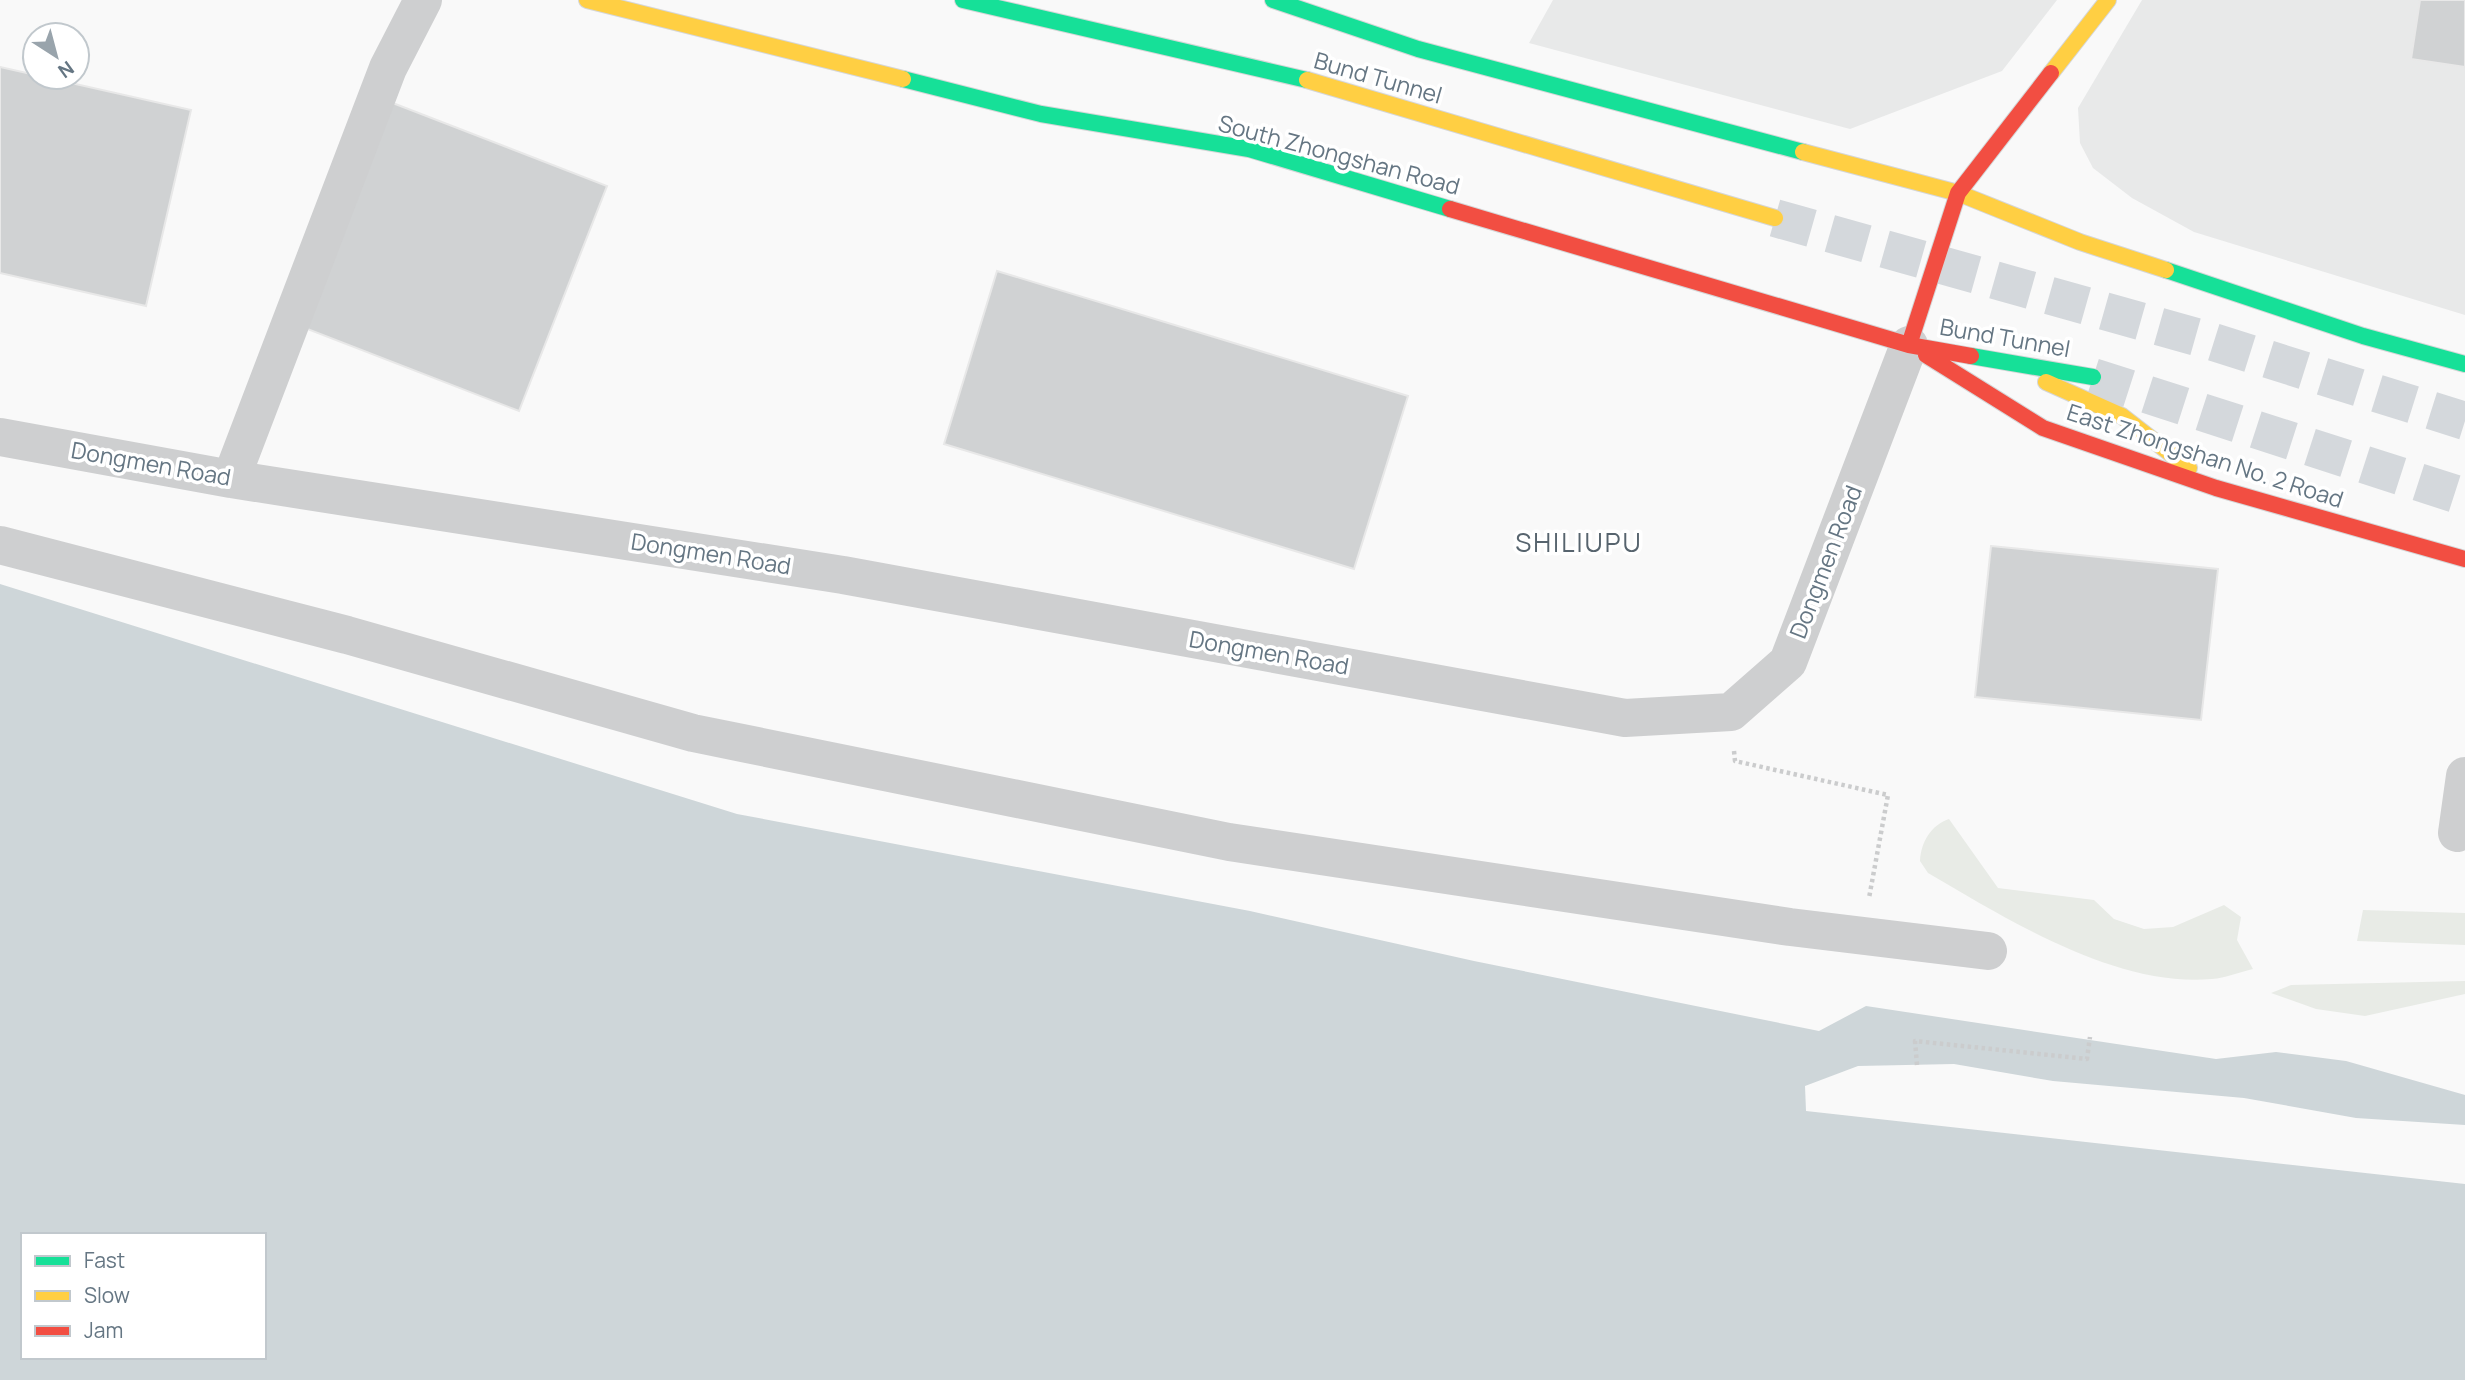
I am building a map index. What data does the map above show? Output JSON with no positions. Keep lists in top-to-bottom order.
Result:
{
  "streets": {
    "main road": [
      "Bund Tunnel",
      "South Zhongshan Road",
      "East Zhongshan No. 2 Road",
      "Dongmen Road"
    ]
  },
  "crossings": [
    ["Bund Tunnel", "South Zhongshan Road"],
    ["Bund Tunnel", "East Zhongshan No. 2 Road"],
    ["Bund Tunnel", "Dongmen Road"],
    ["South Zhongshan Road", "East Zhongshan No. 2 Road"],
    ["South Zhongshan Road", "Dongmen Road"],
    ["East Zhongshan No. 2 Road", "Dongmen Road"]
  ],
  "districts": ["SHILIUPU"],
  "legend": ["Fast", "Slow", "Jam"],
  "north": "bottom right"
}
